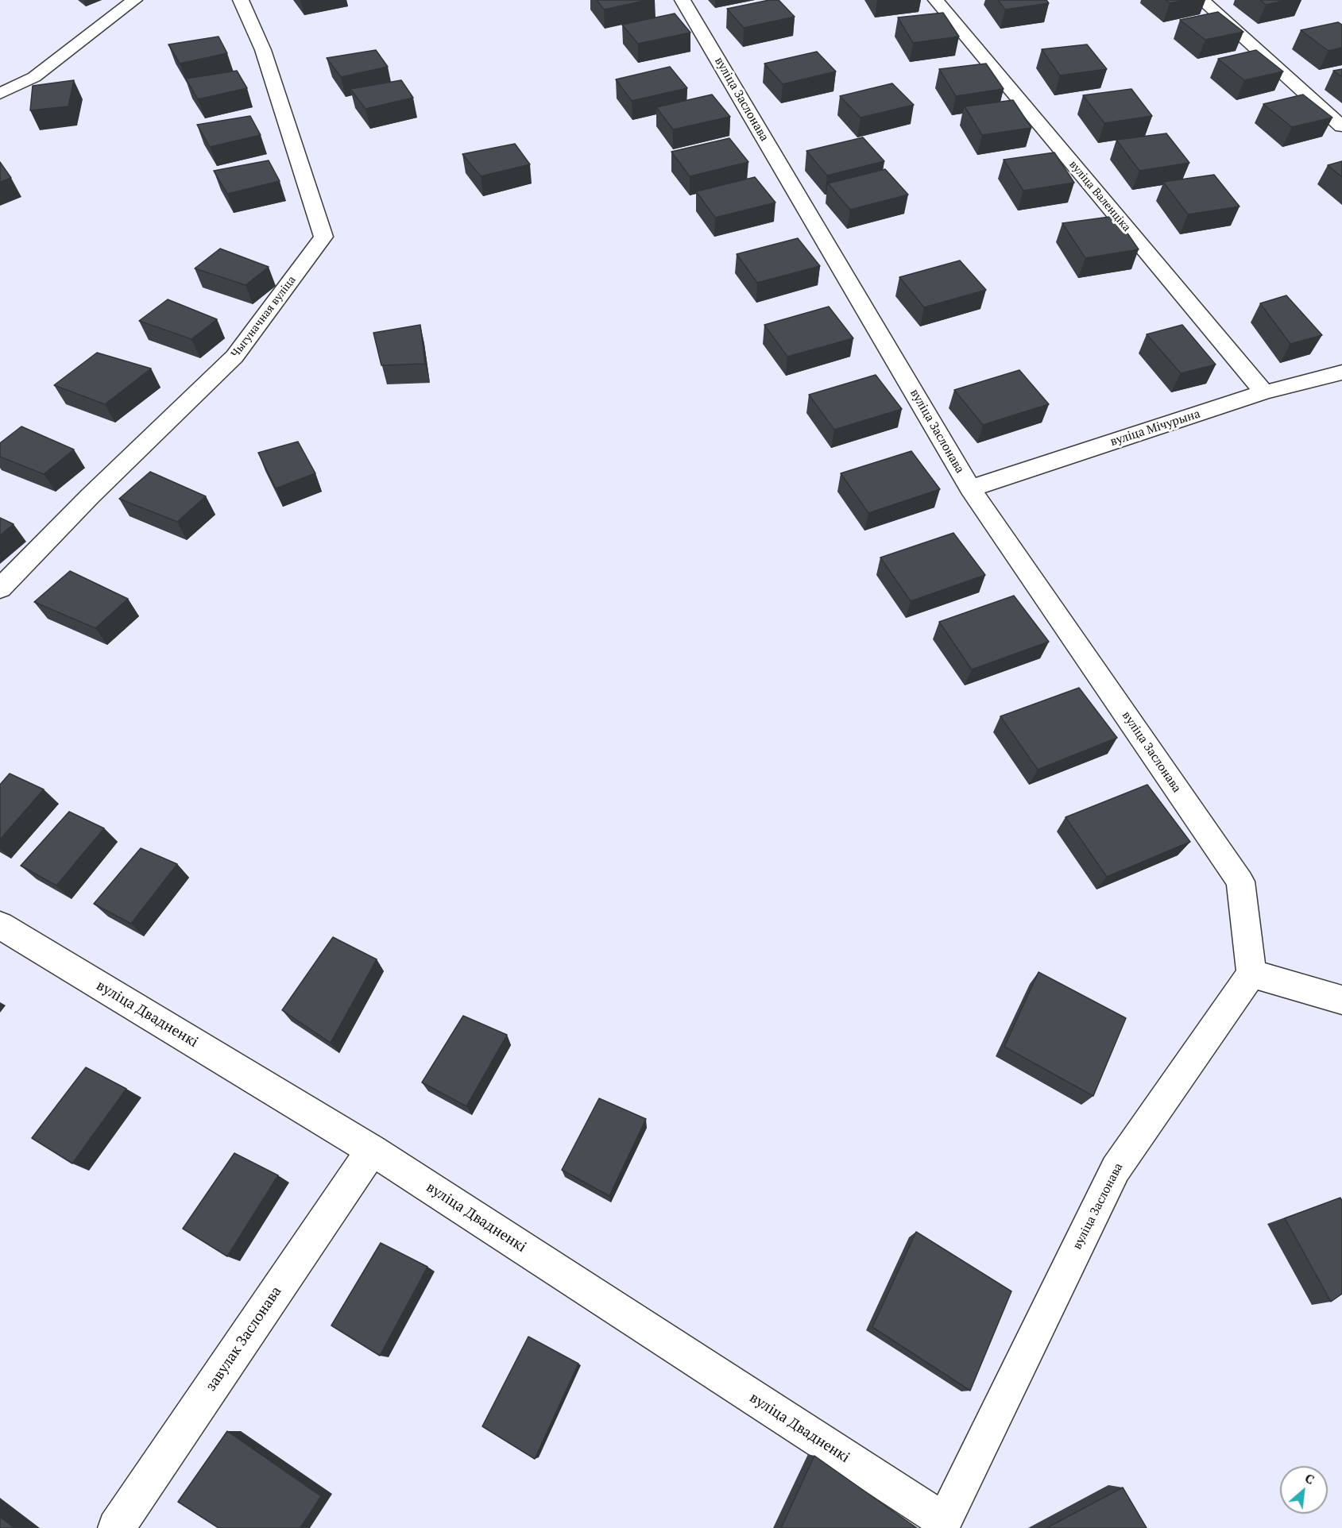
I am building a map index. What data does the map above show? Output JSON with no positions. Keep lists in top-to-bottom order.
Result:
{
  "streets": {
    "street": [
      "вуліца Заслонава",
      "вуліца Валенціка",
      "Чыгуначная вуліца",
      "вуліца Мічурына",
      "вуліца Двадненкі",
      "завулак Заслонава"
    ]
  },
  "crossings": [
    ["вуліца Заслонава", "вуліца Мічурына"],
    ["вуліца Заслонава", "вуліца Двадненкі"],
    ["вуліца Валенціка", "вуліца Мічурына"],
    ["вуліца Двадненкі", "завулак Заслонава"]
  ],
  "north": "top right"
}
